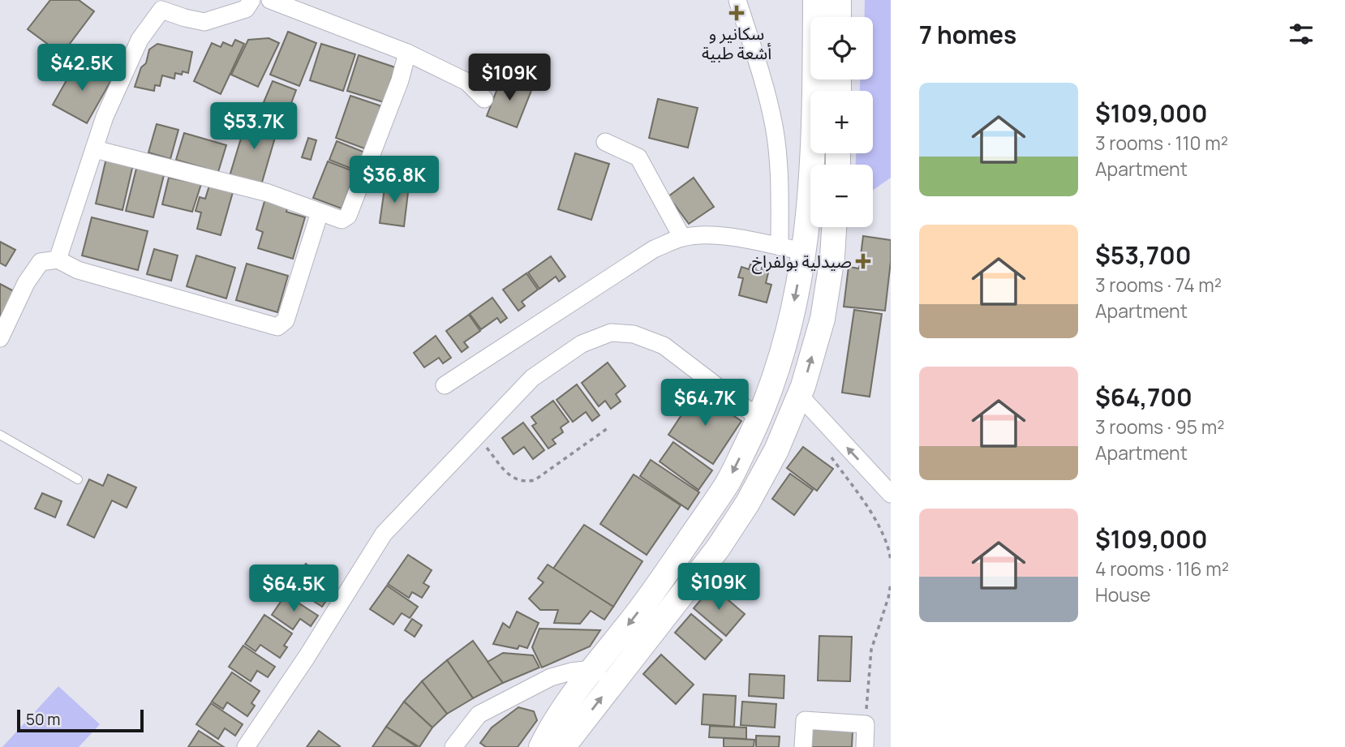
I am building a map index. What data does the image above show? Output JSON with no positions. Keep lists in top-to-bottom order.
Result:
{
  "places": {
    "health": ["سكانير و أشعة طبية", "صيدلية بولفراخ"]
  },
  "scale_bar": "50 m",
  "page": {
    "heading": "7 homes",
    "map_buttons": ["+", "−"],
    "price": [
      "$42.5K",
      "$109K",
      "$53.7K",
      "$36.8K",
      "$64.7K",
      "$109K",
      "$64.5K"
    ],
    "list": [
      {
        "name": "$109,000",
        "note": "3 rooms · 110 m² · Apartment"
      },
      {
        "name": "$53,700",
        "note": "3 rooms · 74 m² · Apartment"
      },
      {
        "name": "$64,700",
        "note": "3 rooms · 95 m² · Apartment"
      },
      {
        "name": "$109,000",
        "note": "4 rooms · 116 m² · House"
      }
    ],
    "scale": "50 m"
  }
}
